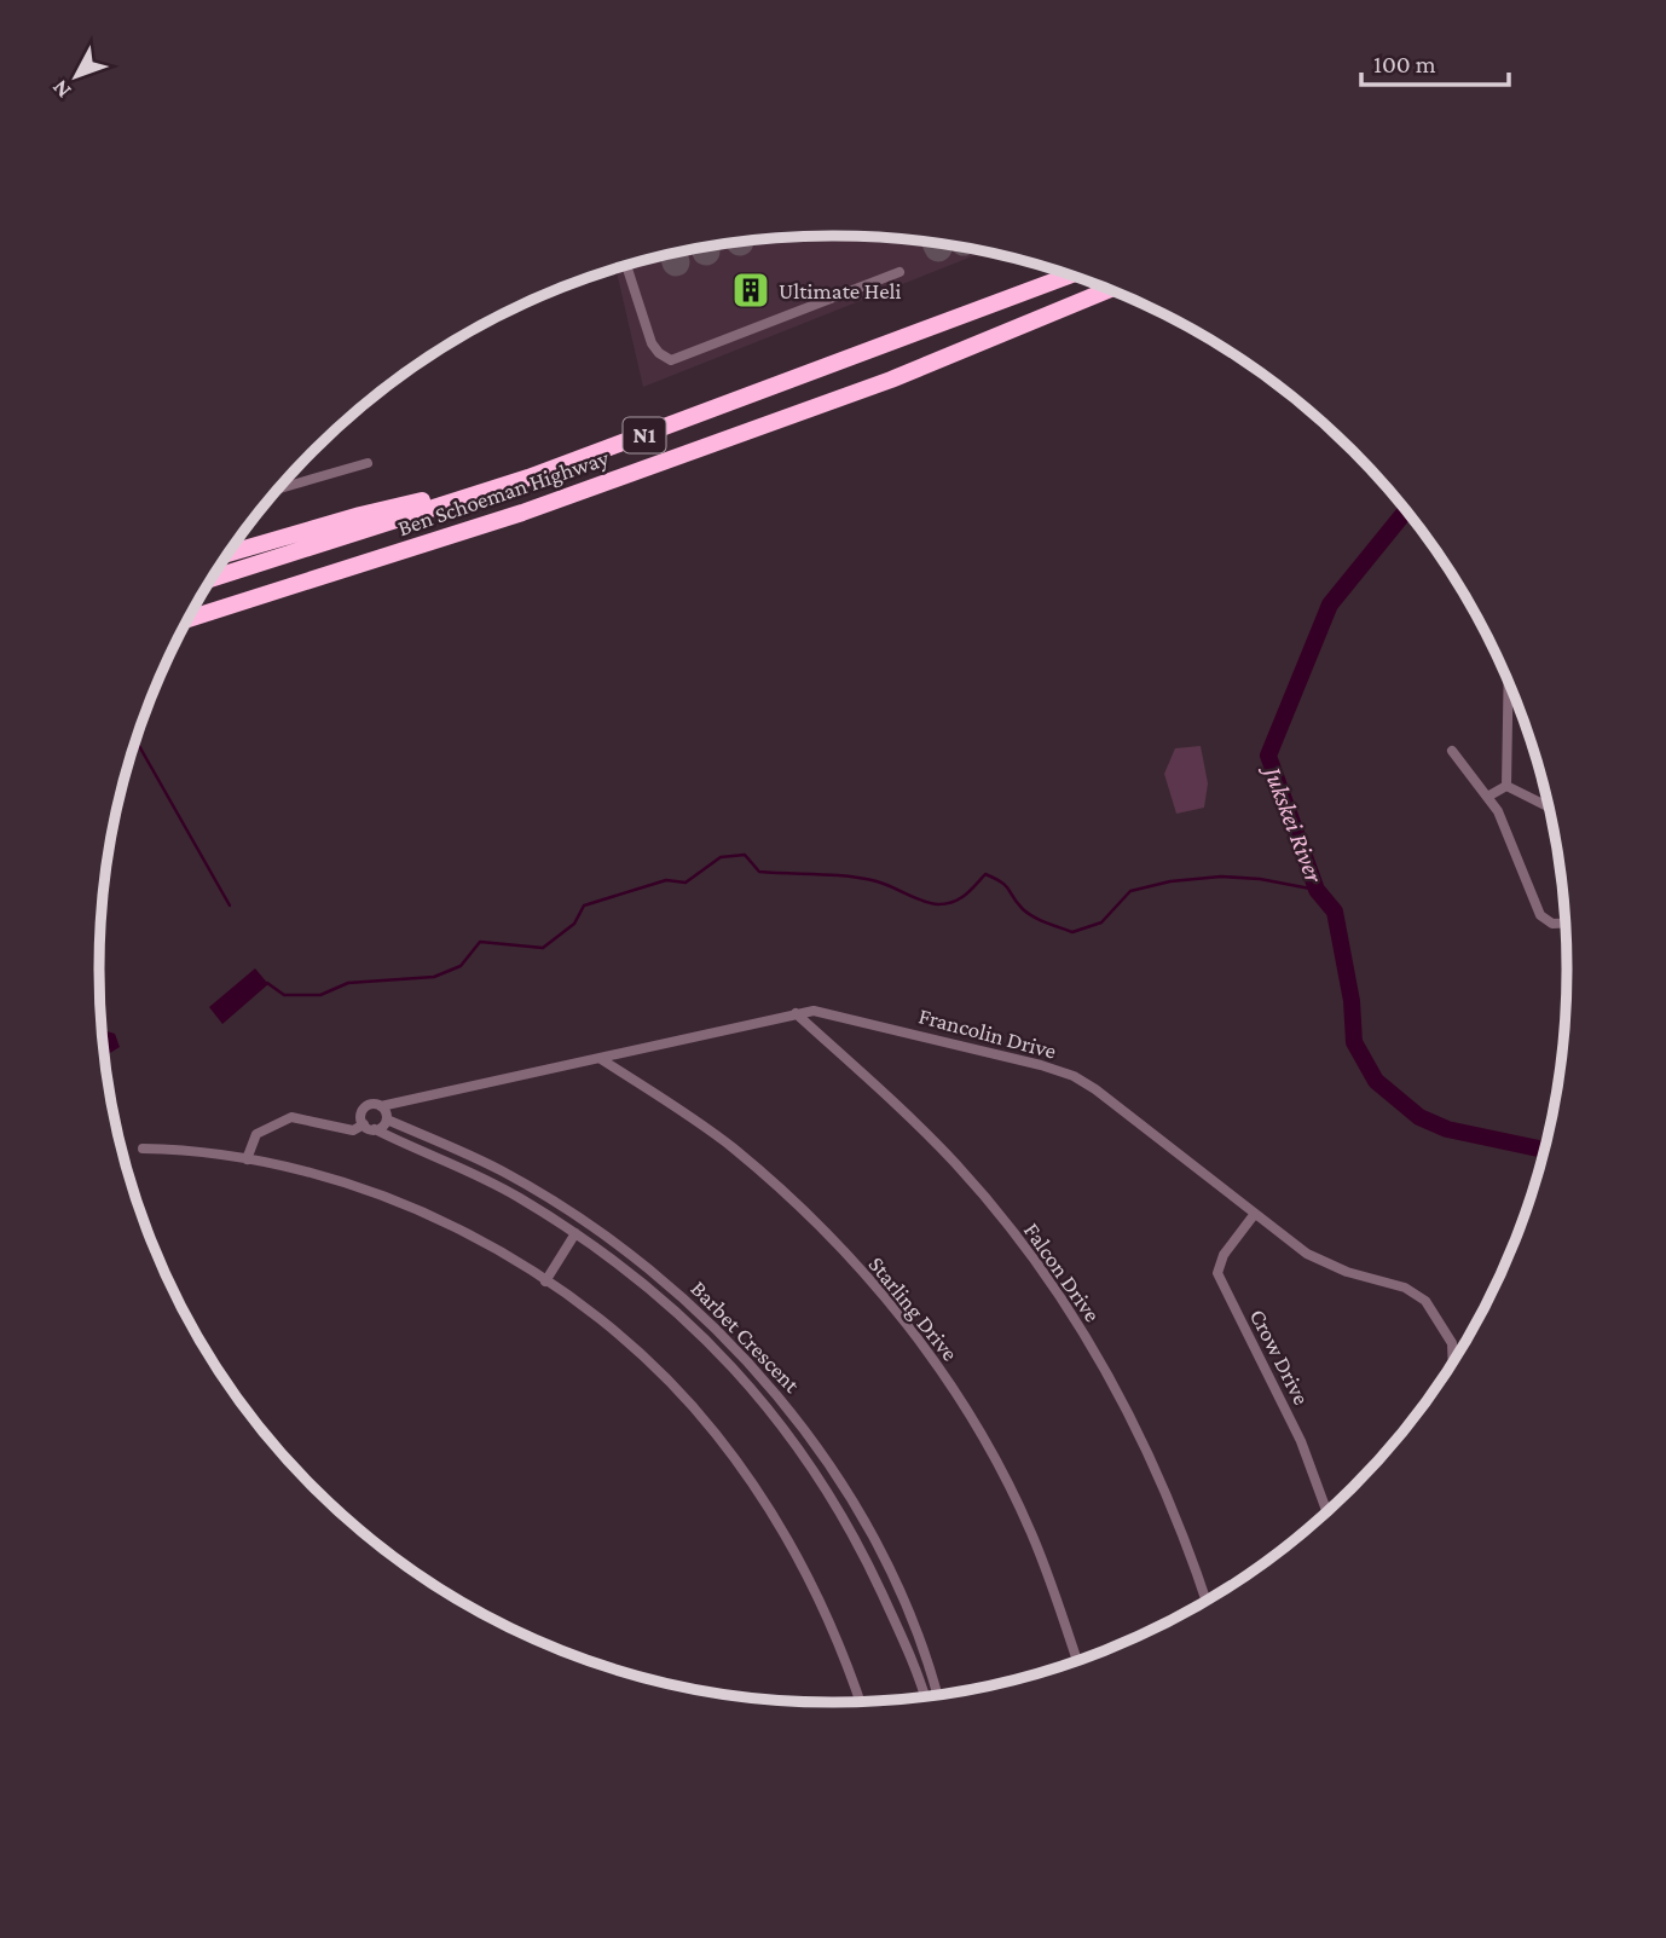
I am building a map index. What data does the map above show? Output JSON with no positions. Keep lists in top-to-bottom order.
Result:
{
  "streets": {
    "highway": ["N1", "Ben Schoeman Highway"],
    "street": [
      "Francolin Drive",
      "Falcon Drive",
      "Starling Drive",
      "Barbet Crescent",
      "Crow Drive"
    ]
  },
  "crossings": [
    ["Francolin Drive", "Falcon Drive"],
    ["Francolin Drive", "Starling Drive"],
    ["Francolin Drive", "Barbet Crescent"],
    ["Francolin Drive", "Crow Drive"]
  ],
  "water": ["Jukskei River"],
  "places": {
    "building": ["Ultimate Heli"]
  },
  "scale_bar": "100 m",
  "north": "bottom left"
}
